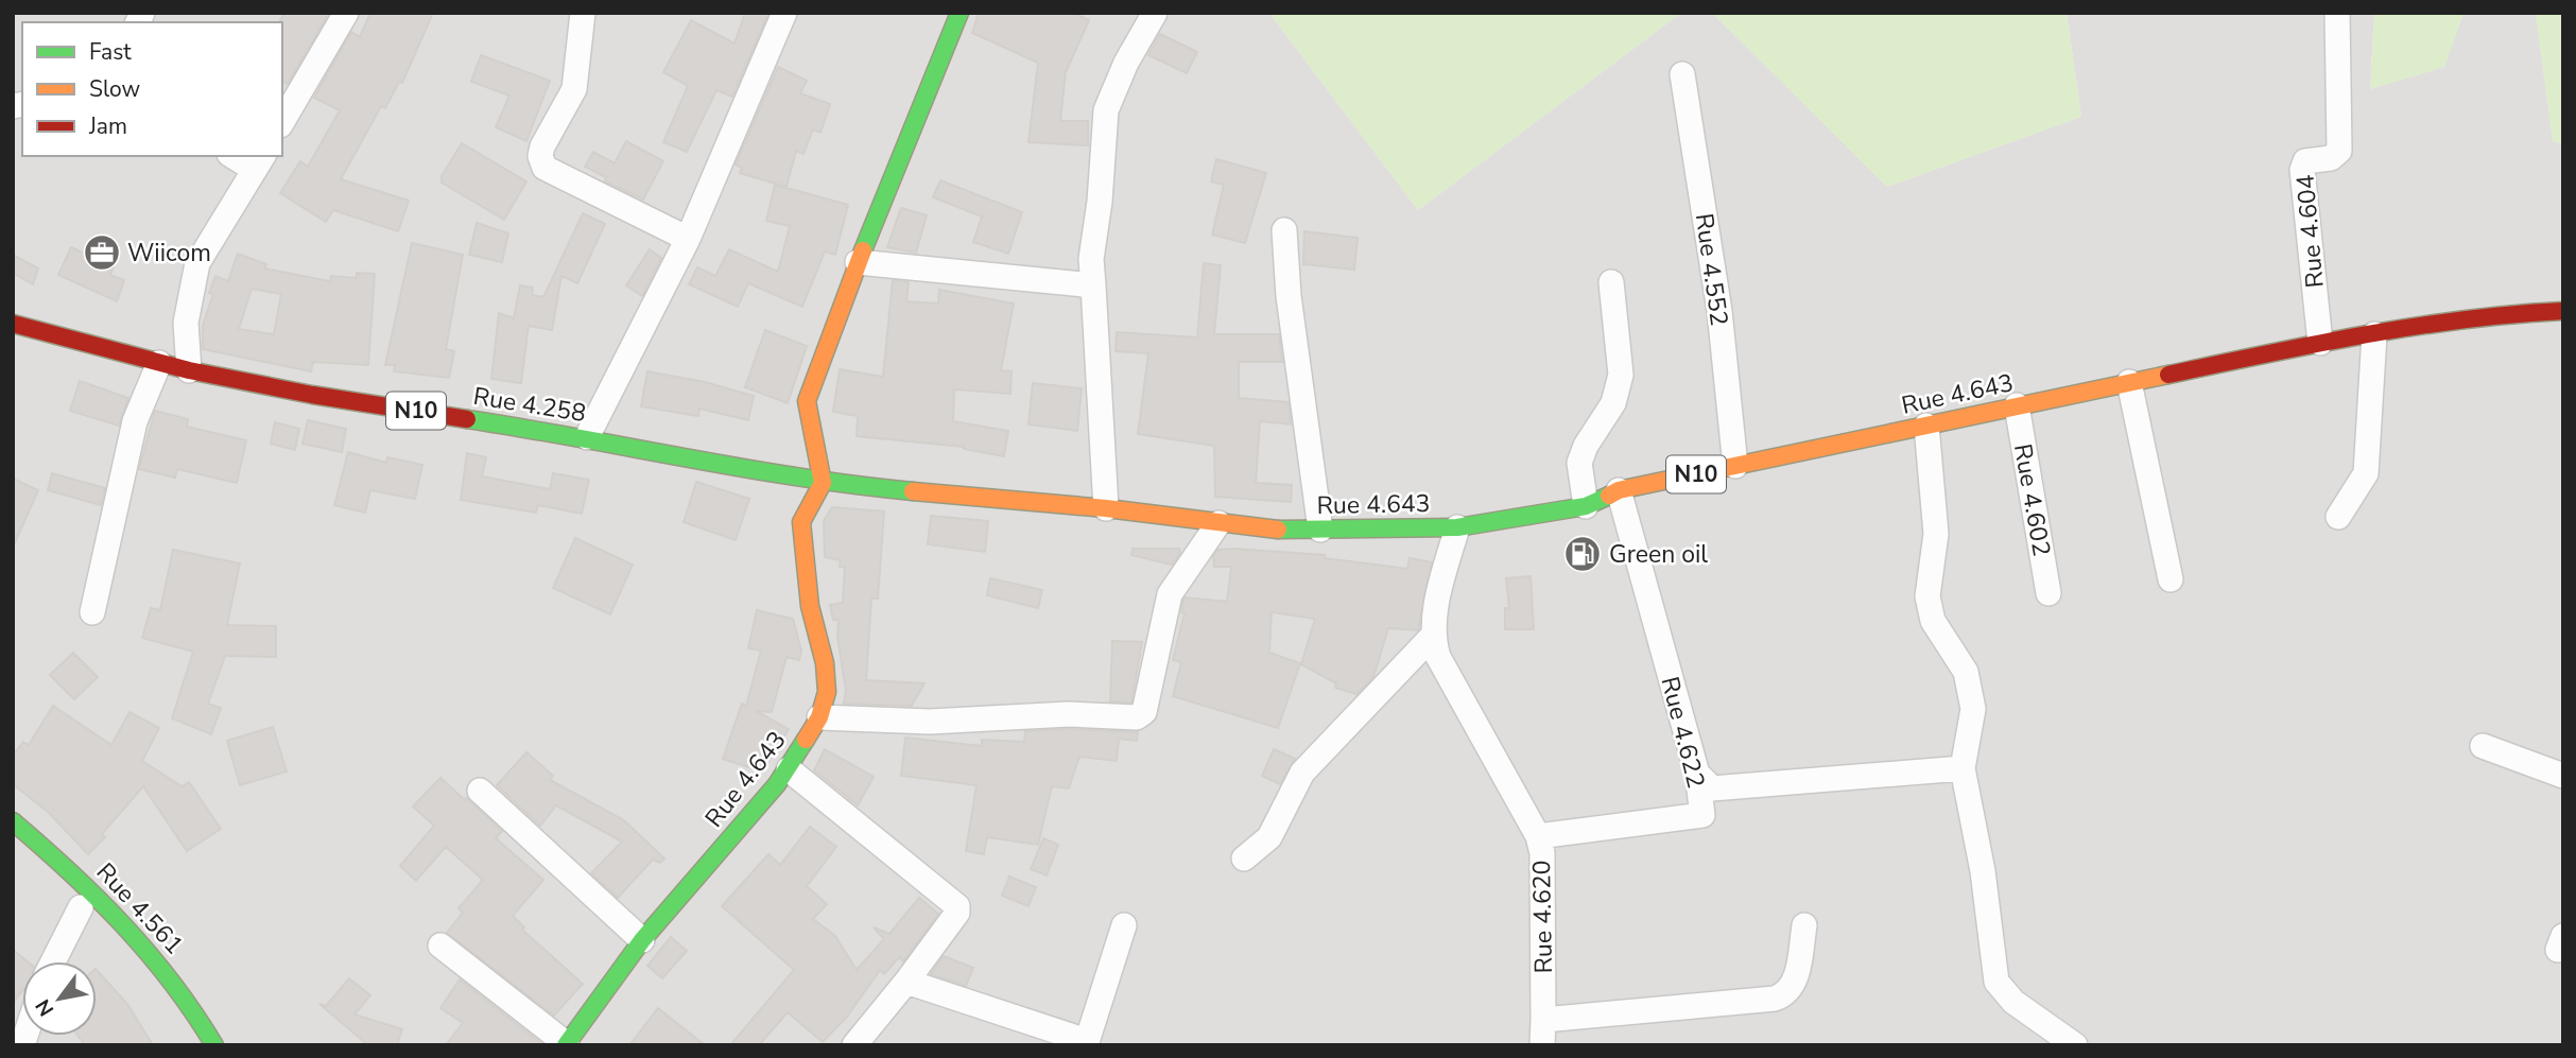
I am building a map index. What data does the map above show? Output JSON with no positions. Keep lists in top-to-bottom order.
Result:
{
  "streets": {
    "main road": [
      "Rue 4.643",
      "Rue 4.258",
      "N10",
      "Rue 4.561"
    ],
    "street": [
      "Rue 4.604",
      "Rue 4.552",
      "Rue 4.602",
      "Rue 4.622",
      "Rue 4.620"
    ]
  },
  "crossings": [
    ["Rue 4.604", "Rue 4.643"],
    ["Rue 4.552", "Rue 4.643"],
    ["Rue 4.643", "Rue 4.258"],
    ["Rue 4.643", "Rue 4.602"],
    ["Rue 4.643", "Rue 4.622"],
    ["Rue 4.622", "Rue 4.620"]
  ],
  "places": {
    "office": ["Wiicom"],
    "fuel station": ["Green oil"]
  },
  "legend": ["Fast", "Slow", "Jam"],
  "north": "bottom left"
}
